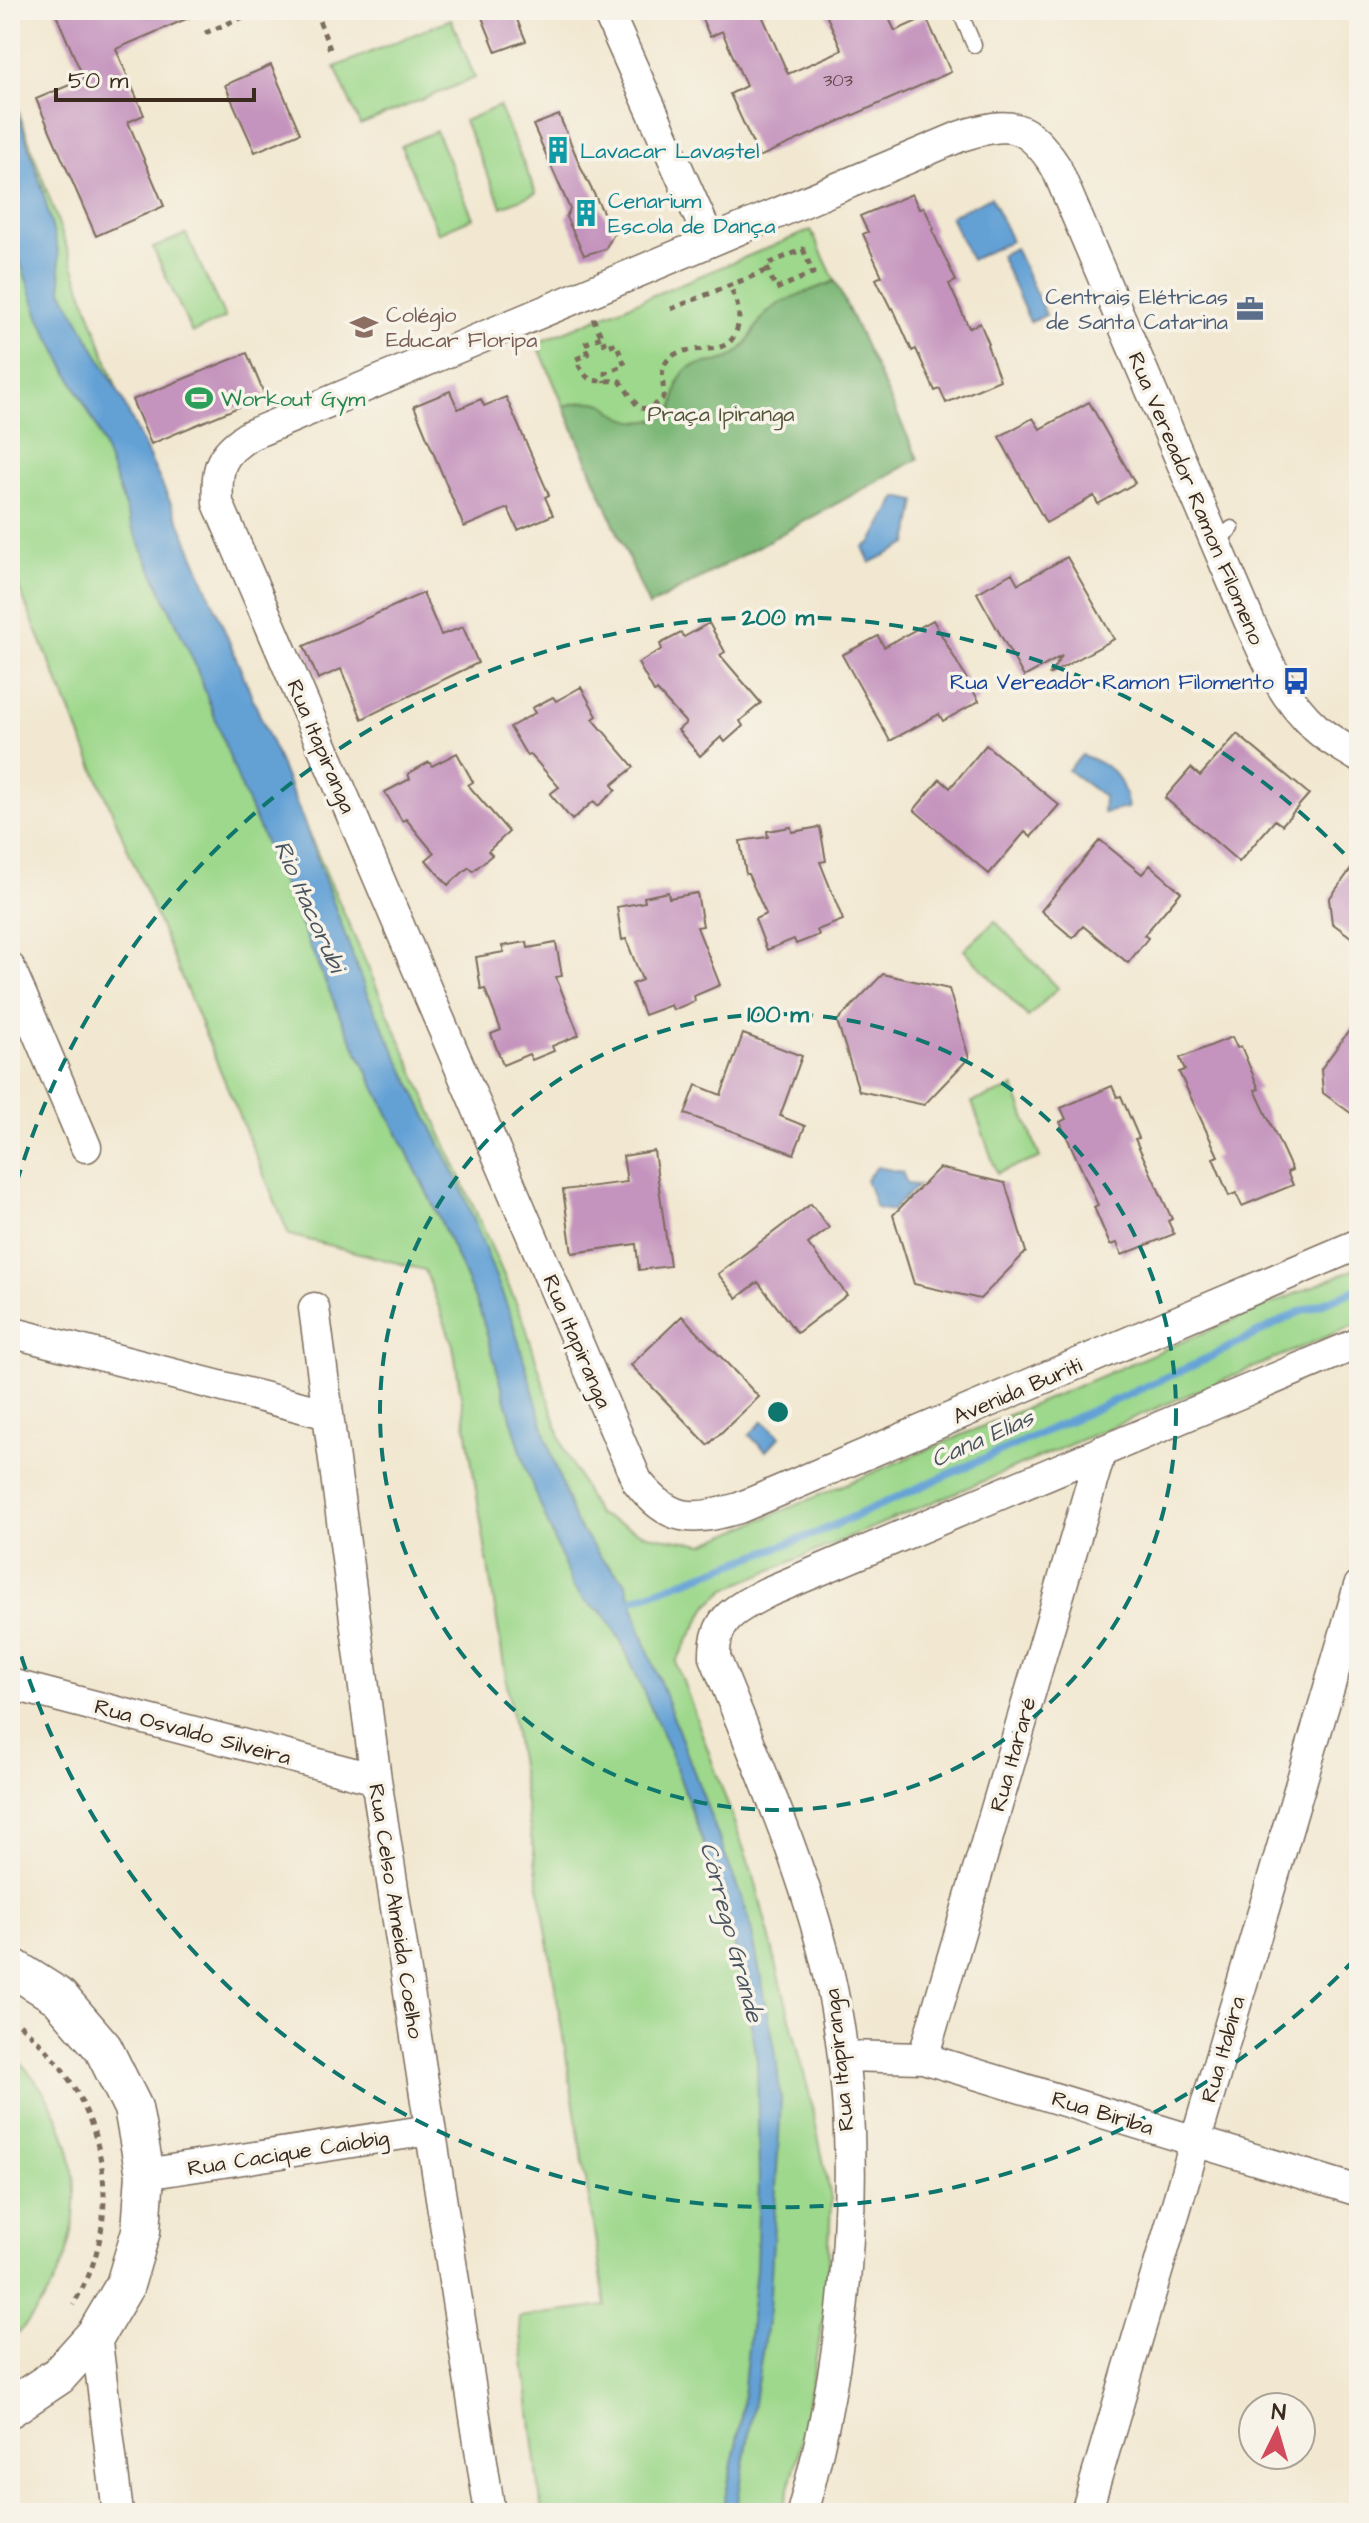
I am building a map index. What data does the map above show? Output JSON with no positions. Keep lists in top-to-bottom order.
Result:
{
  "streets": {
    "street": [
      "Rua Vereador Ramon Filomeno",
      "Rua Itapiranga",
      "Avenida Buriti",
      "Rua Osvaldo Silveira",
      "Rua Itararé",
      "Rua Celso Almeida Coelho",
      "Rua Itabira",
      "Rua Biriba",
      "Rua Cacique Caiobig"
    ]
  },
  "crossings": [
    ["Rua Vereador Ramon Filomeno", "Rua Itapiranga"],
    ["Rua Itapiranga", "Avenida Buriti"],
    ["Rua Itapiranga", "Rua Itararé"],
    ["Rua Itapiranga", "Rua Biriba"],
    ["Rua Osvaldo Silveira", "Rua Celso Almeida Coelho"],
    ["Rua Itararé", "Rua Biriba"],
    ["Rua Celso Almeida Coelho", "Rua Cacique Caiobig"],
    ["Rua Itabira", "Rua Biriba"]
  ],
  "water": ["Rio Itacorubi", "Cana Elias", "Córrego Grande"],
  "parks": ["Praça Ipiranga"],
  "places": {
    "building": ["Lavacar Lavastel", "Cenarium Escola de Dança"],
    "office": ["Centrais Elétricas de Santa Catarina"],
    "school or university": ["Colégio Educar Floripa"],
    "sports": ["Workout Gym"],
    "bus stop": ["Rua Vereador Ramon Filomento"]
  },
  "house_numbers": ["303"],
  "scale_bar": "50 m",
  "north": "top",
  "rings": ["200 m", "100 m"]
}
